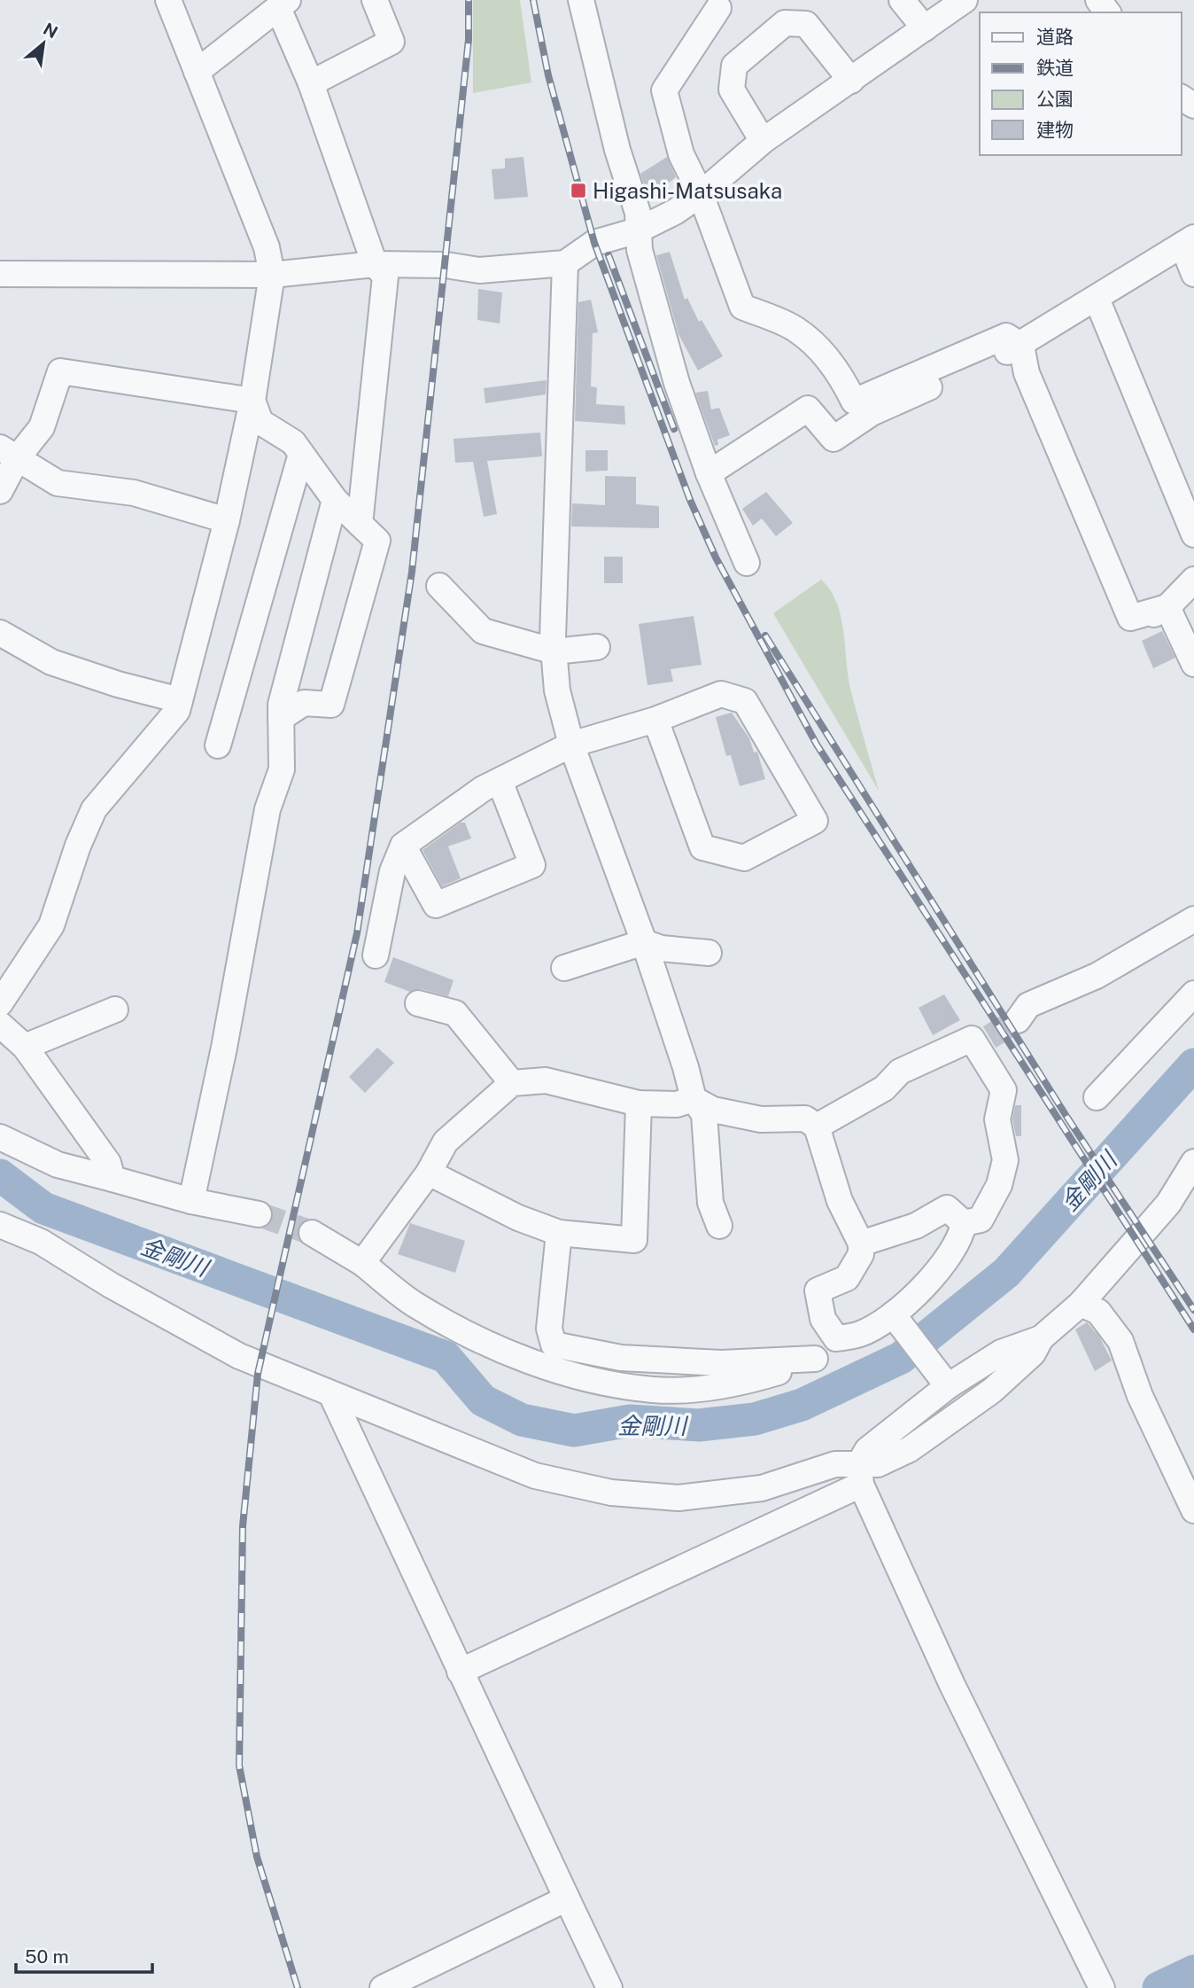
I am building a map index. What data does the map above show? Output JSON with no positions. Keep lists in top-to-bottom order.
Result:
{
  "water": ["金剛川"],
  "places": {
    "transit": ["Higashi-Matsusaka"]
  },
  "legend": [
    "道路",
    "鉄道",
    "公園",
    "建物"
  ],
  "scale_bar": "50 m",
  "north": "top right"
}
